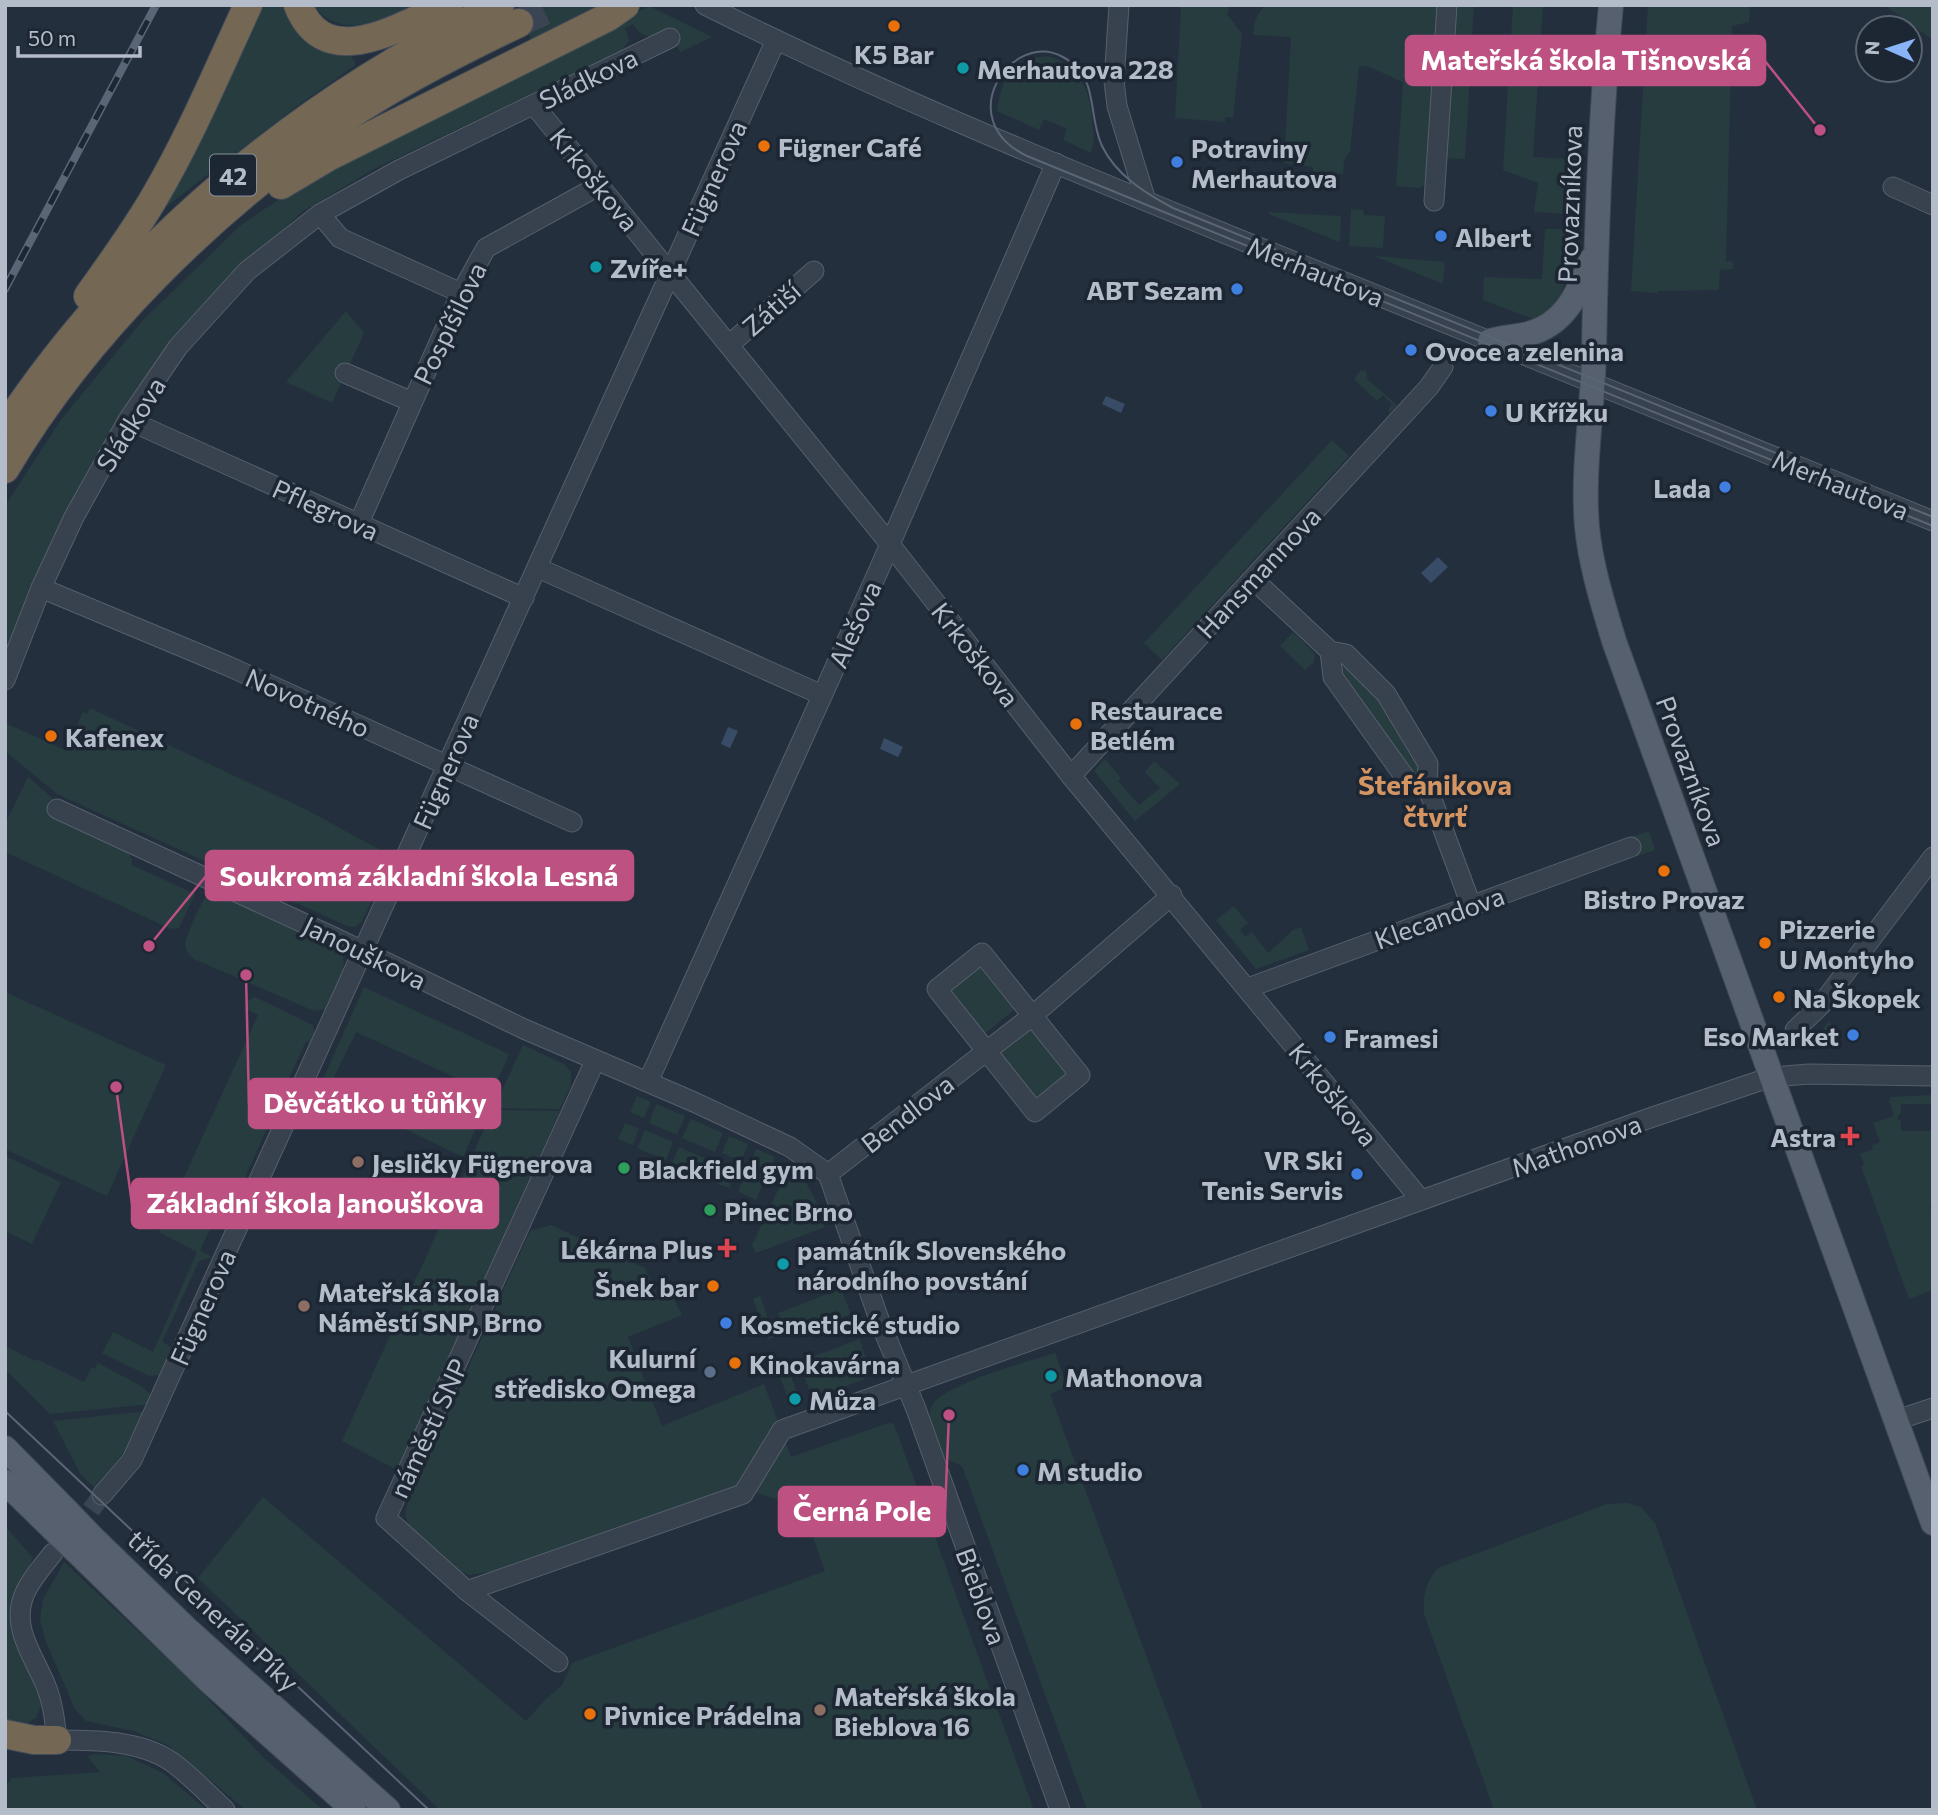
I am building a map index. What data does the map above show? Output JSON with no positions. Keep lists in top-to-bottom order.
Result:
{
  "streets": {
    "highway": ["42"],
    "main road": ["Provazníkova", "třída Generála Píky"],
    "street": [
      "Sládkova",
      "Fügnerova",
      "Krkoškova",
      "Merhautova",
      "Zátiší",
      "Pospíšilova",
      "Pflegrova",
      "Hansmannova",
      "Alešova",
      "Novotného",
      "Klecandova",
      "Janouškova",
      "Bendlova",
      "Mathonova",
      "náměstí SNP",
      "Bieblova"
    ]
  },
  "crossings": [
    ["Sládkova", "Krkoškova"],
    ["Sládkova", "Pflegrova"],
    ["Sládkova", "Novotného"],
    ["Fügnerova", "Krkoškova"],
    ["Fügnerova", "Merhautova"],
    ["Fügnerova", "Pflegrova"],
    ["Fügnerova", "Novotného"],
    ["Fügnerova", "Janouškova"],
    ["Fügnerova", "třída Generála Píky"],
    ["Krkoškova", "Zátiší"],
    ["Krkoškova", "Pospíšilova"],
    ["Krkoškova", "Hansmannova"],
    ["Krkoškova", "Alešova"],
    ["Krkoškova", "Klecandova"],
    ["Krkoškova", "Bendlova"],
    ["Krkoškova", "Mathonova"],
    ["Provazníkova", "Merhautova"],
    ["Provazníkova", "Mathonova"],
    ["Merhautova", "Alešova"],
    ["Pospíšilova", "Pflegrova"],
    ["Janouškova", "náměstí SNP"],
    ["Mathonova", "Bieblova"]
  ],
  "districts": ["Štefánikova čtvrť"],
  "places": {
    "other": [
      "K5 Bar",
      "Merhautova 228",
      "Mateřská škola Tišnovská",
      "Fügner Café",
      "Potraviny Merhautova",
      "Albert",
      "Zvíře+",
      "ABT Sezam",
      "Ovoce a zelenina",
      "U Křížku",
      "Lada",
      "Restaurace Betlém",
      "Kafenex",
      "Bistro Provaz",
      "Pizzerie U Montyho",
      "Soukromá základní škola Lesná",
      "Děvčátko u tůňky",
      "Na Škopek",
      "Eso Market",
      "Framesi",
      "Základní škola Janouškova",
      "Jesličky Fügnerova",
      "Blackfield gym",
      "VR Ski Tenis Servis",
      "Pinec Brno",
      "památník Slovenského národního povstání",
      "Šnek bar",
      "Mateřská škola Náměstí SNP, Brno",
      "Kosmetické studio",
      "Kinokavárna",
      "Kulurní středisko Omega",
      "Mathonova",
      "Můza",
      "Černá Pole",
      "M studio",
      "Mateřská škola Bieblova 16",
      "Pivnice Prádelna"
    ],
    "health": ["Astra", "Lékárna Plus"]
  },
  "scale_bar": "50 m",
  "north": "left"
}
